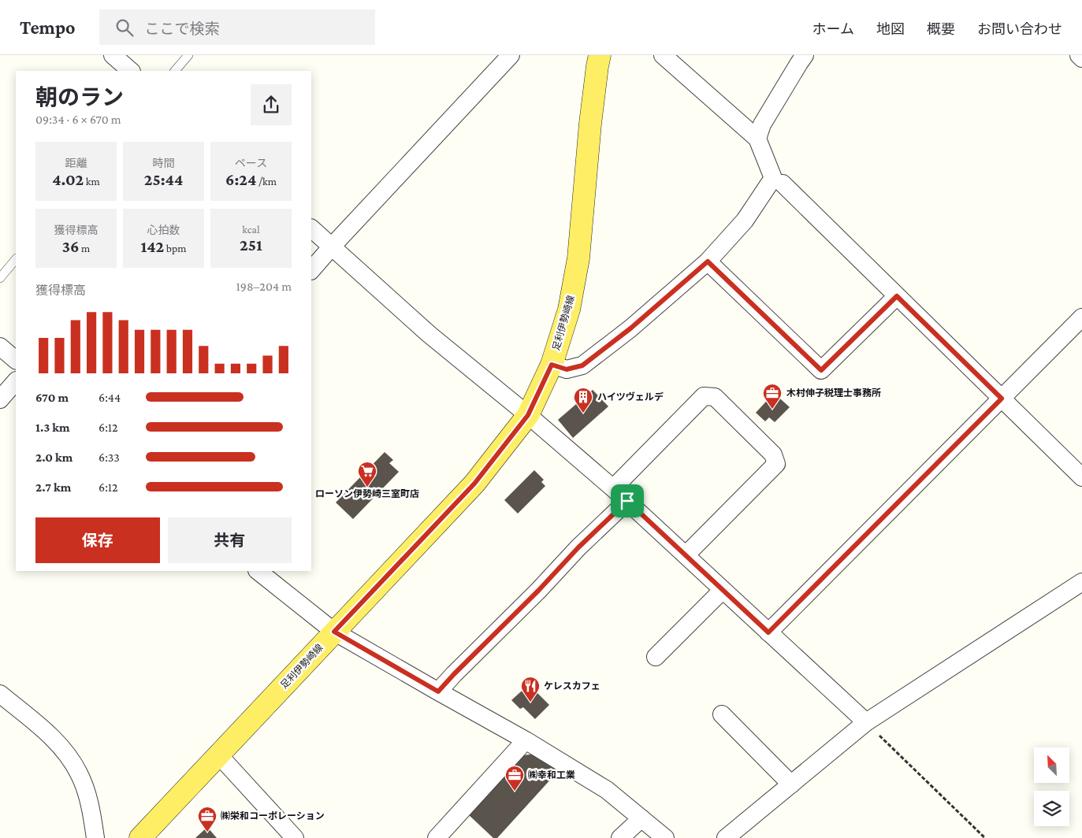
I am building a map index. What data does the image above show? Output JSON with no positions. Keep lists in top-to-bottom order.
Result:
{
  "streets": {
    "main road": ["足利伊勢崎線"]
  },
  "places": {
    "office": ["木村伸子税理士事務所", "㈱幸和工業", "㈱栄和コーポレーション"],
    "building": ["ハイツヴェルデ"],
    "supermarket": ["ローソン伊勢崎三室町店"],
    "restaurant": ["ケレスカフェ"]
  },
  "north": "top left",
  "page": {
    "header": "Tempo",
    "search": "ここで検索",
    "nav": [
      "ホーム",
      "地図",
      "概要",
      "お問い合わせ"
    ],
    "heading": ["朝のラン", "09:34 · 6 × 670 m"],
    "stats": [
      ["距離", "4.02 km"],
      ["時間", "25:44"],
      ["ペース", "6:24 /km"],
      ["獲得標高", "36 m"],
      ["心拍数", "142 bpm"],
      ["kcal", "251"]
    ],
    "chart": ["獲得標高", "198–204 m"],
    "list": [
      {
        "name": "670 m",
        "note": "6:44"
      },
      {
        "name": "1.3 km",
        "note": "6:12"
      },
      {
        "name": "2.0 km",
        "note": "6:33"
      },
      {
        "name": "2.7 km",
        "note": "6:12"
      }
    ],
    "buttons": ["保存", "共有"]
  }
}
